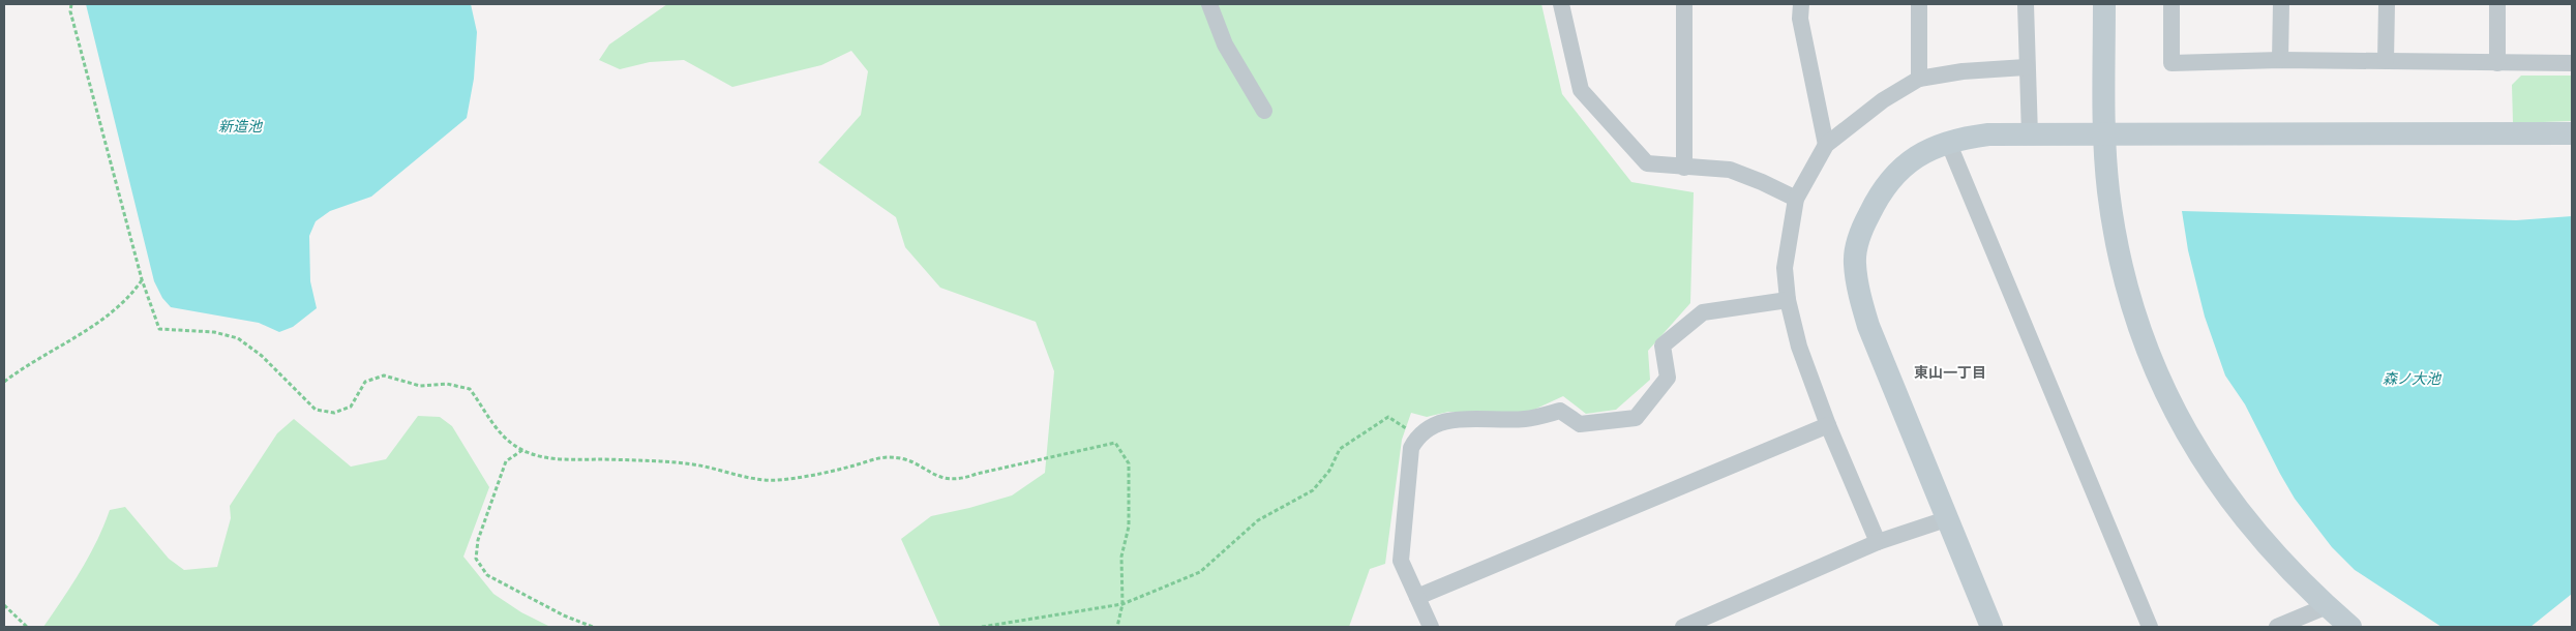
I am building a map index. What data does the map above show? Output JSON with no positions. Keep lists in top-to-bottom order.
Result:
{
  "districts": ["東山一丁目"],
  "water": ["新造池", "森ノ大池"]
}
